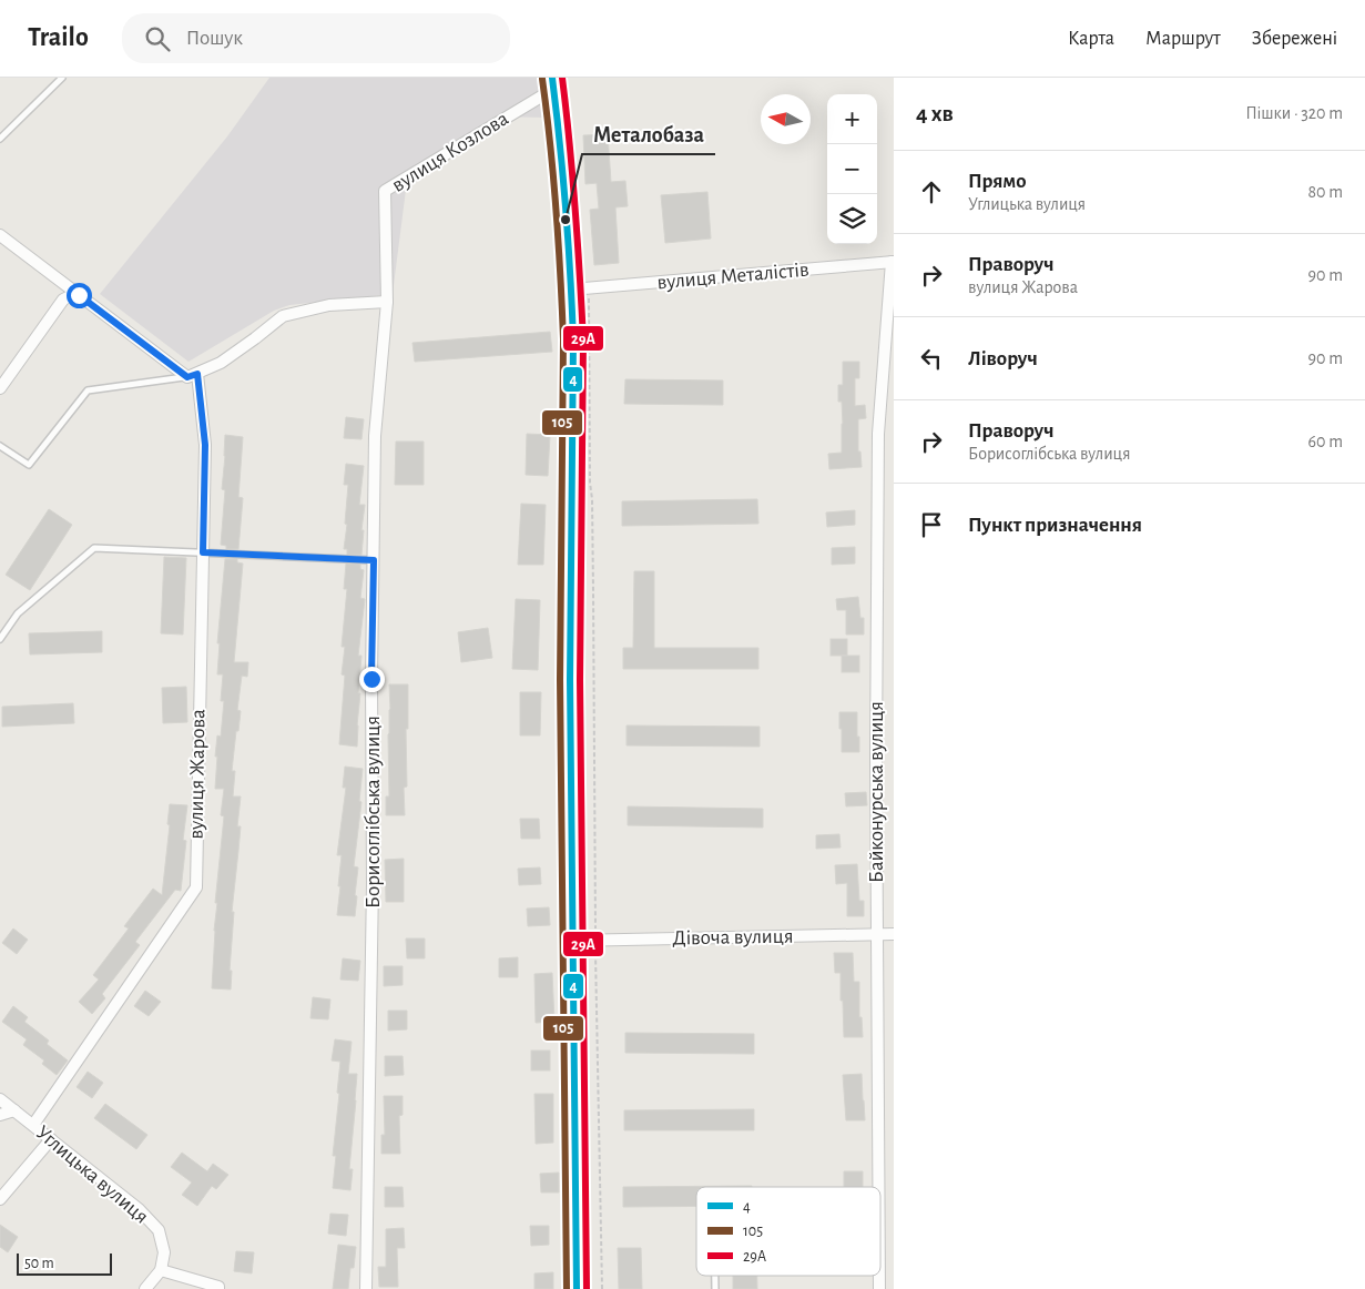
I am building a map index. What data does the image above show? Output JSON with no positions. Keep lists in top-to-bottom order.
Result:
{
  "streets": {
    "street": [
      "вулиця Козлова",
      "вулиця Металістів",
      "вулиця Жарова",
      "Байконурська вулиця",
      "Борисоглібська вулиця",
      "Дівоча вулиця",
      "Углицька вулиця"
    ]
  },
  "crossings": [
    ["вулиця Козлова", "Борисоглібська вулиця"],
    ["вулиця Металістів", "Байконурська вулиця"],
    ["вулиця Жарова", "Углицька вулиця"],
    ["Байконурська вулиця", "Дівоча вулиця"]
  ],
  "places": ["Металобаза"],
  "lines": ["transit line 4", "transit line 29A", "transit line 105"],
  "legend": ["4", "105", "29A"],
  "scale_bar": "50 m",
  "north": "left",
  "page": {
    "header": "Trailo",
    "search": "Пошук",
    "nav": ["Карта", "Маршрут", "Збережені"],
    "heading": ["4 хв", "Пішки · 320 m"],
    "map_buttons": ["+", "−"],
    "list": [
      ["Прямо", "Углицька вулиця", "80 m"],
      ["Праворуч", "вулиця Жарова", "90 m"],
      ["Ліворуч", "90 m"],
      ["Праворуч", "Борисоглібська вулиця", "60 m"],
      "Пункт призначення"
    ],
    "scale": "50 m"
  }
}
